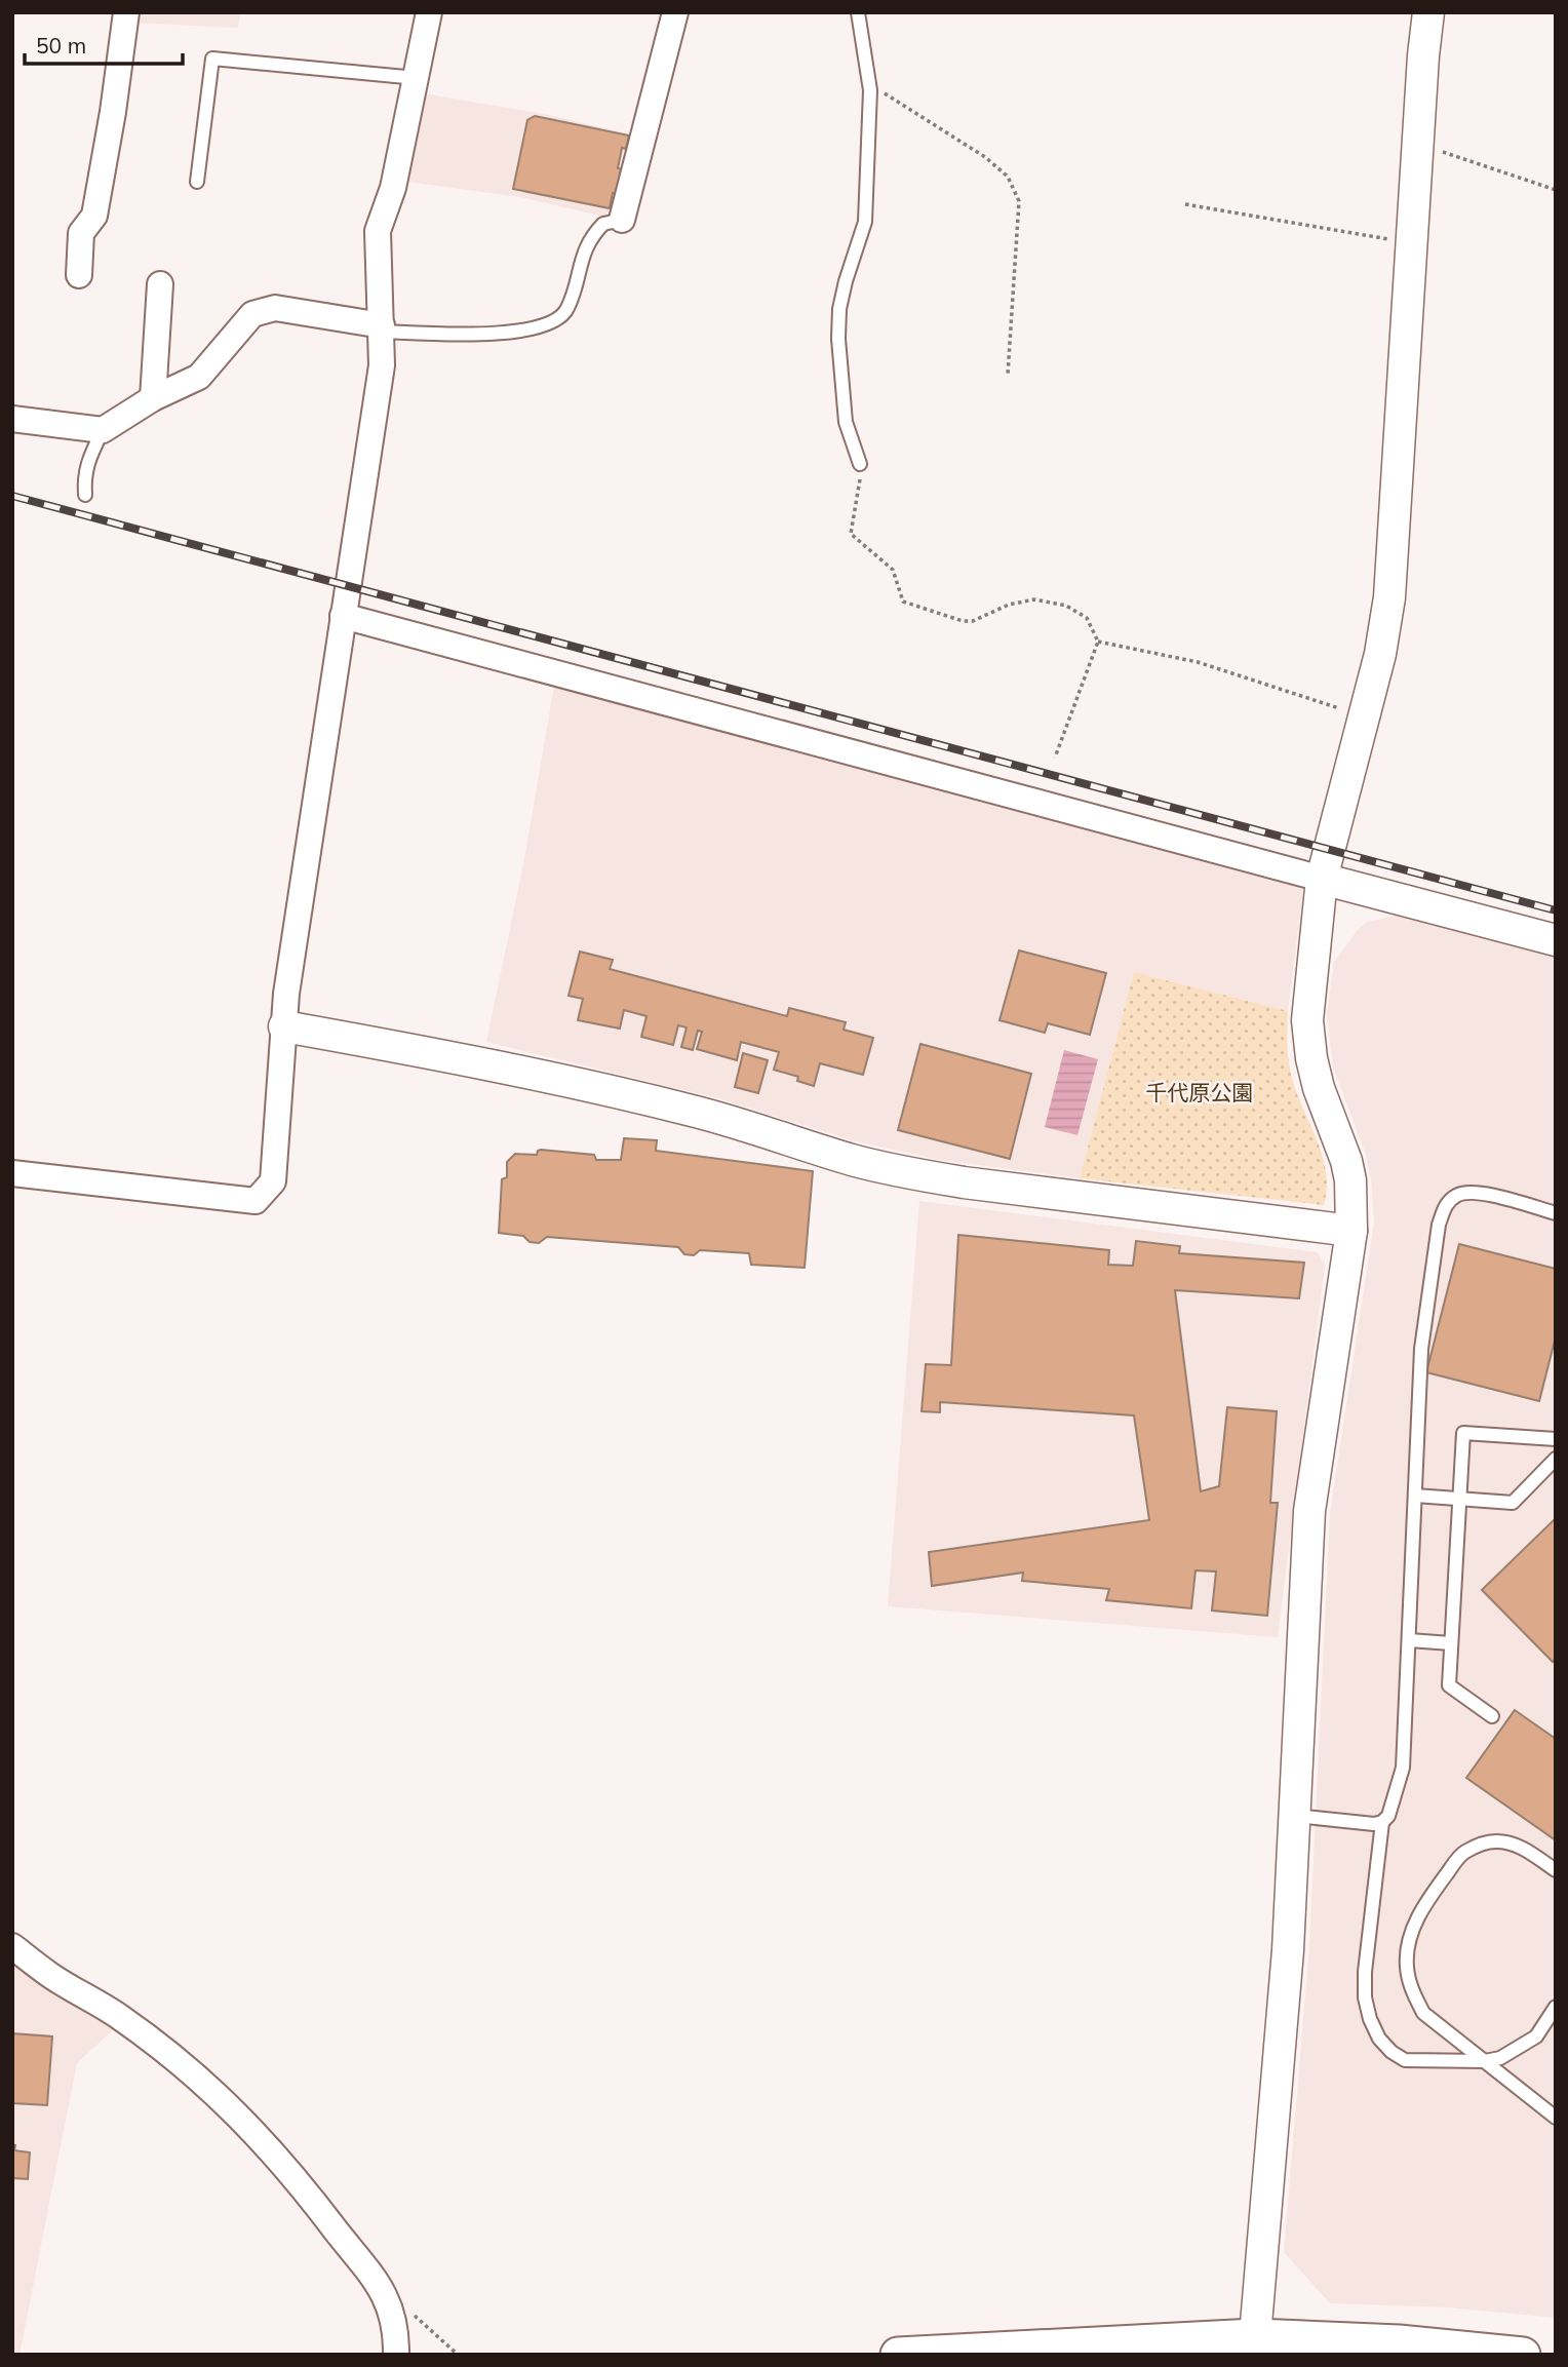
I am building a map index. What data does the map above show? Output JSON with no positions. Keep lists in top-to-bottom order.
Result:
{
  "parks": ["千代原公園"],
  "scale_bar": "50 m"
}
